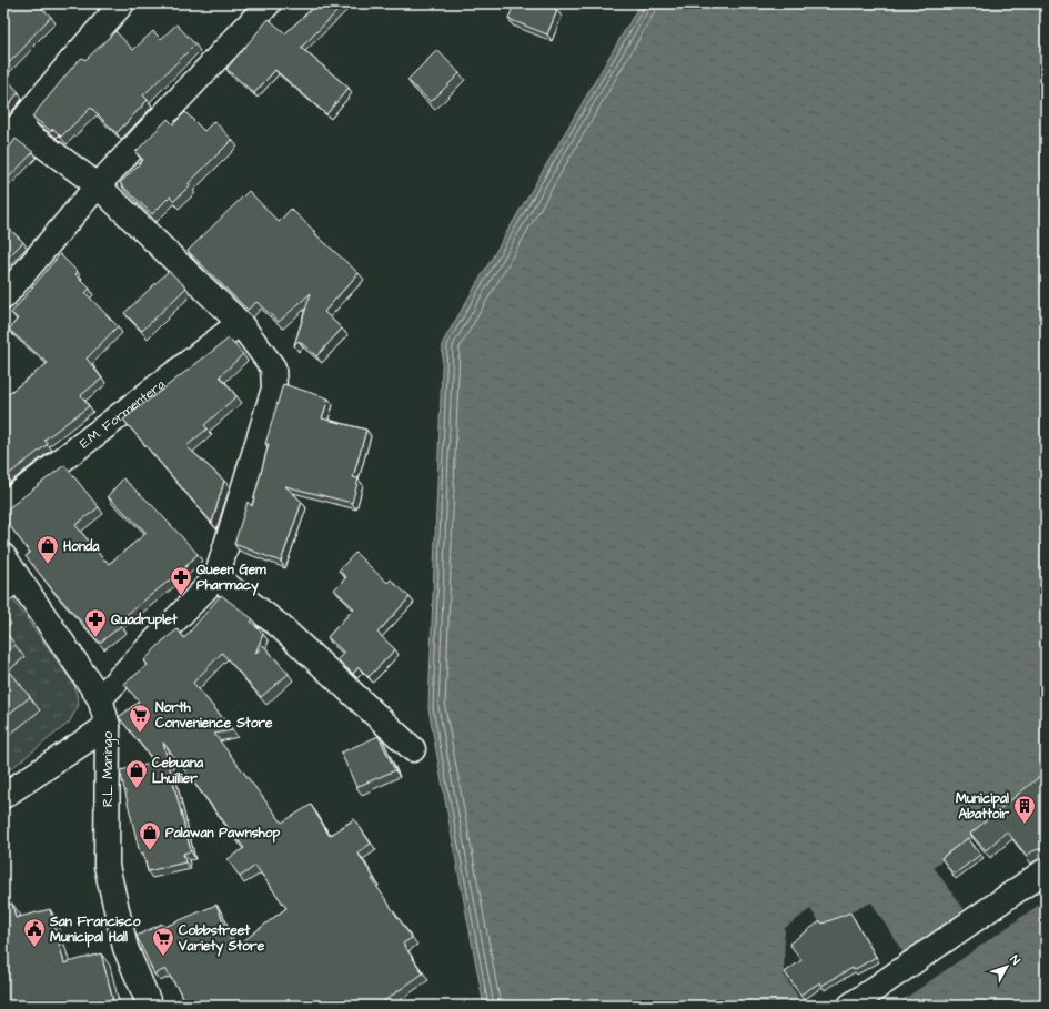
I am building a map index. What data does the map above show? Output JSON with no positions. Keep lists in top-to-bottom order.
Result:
{
  "streets": {
    "street": ["E.M. Formentera", "R.L. Maningo"]
  },
  "places": {
    "shop": ["Honda", "Cebuana Lhuillier", "Palawan Pawnshop"],
    "pharmacy": ["Queen Gem Pharmacy", "Quadruplet"],
    "supermarket": ["North Convenience Store", "Cobbstreet Variety Store"],
    "building": ["Municipal Abattoir"],
    "public building": ["San Francisco Municipal Hall"]
  },
  "north": "top right"
}
